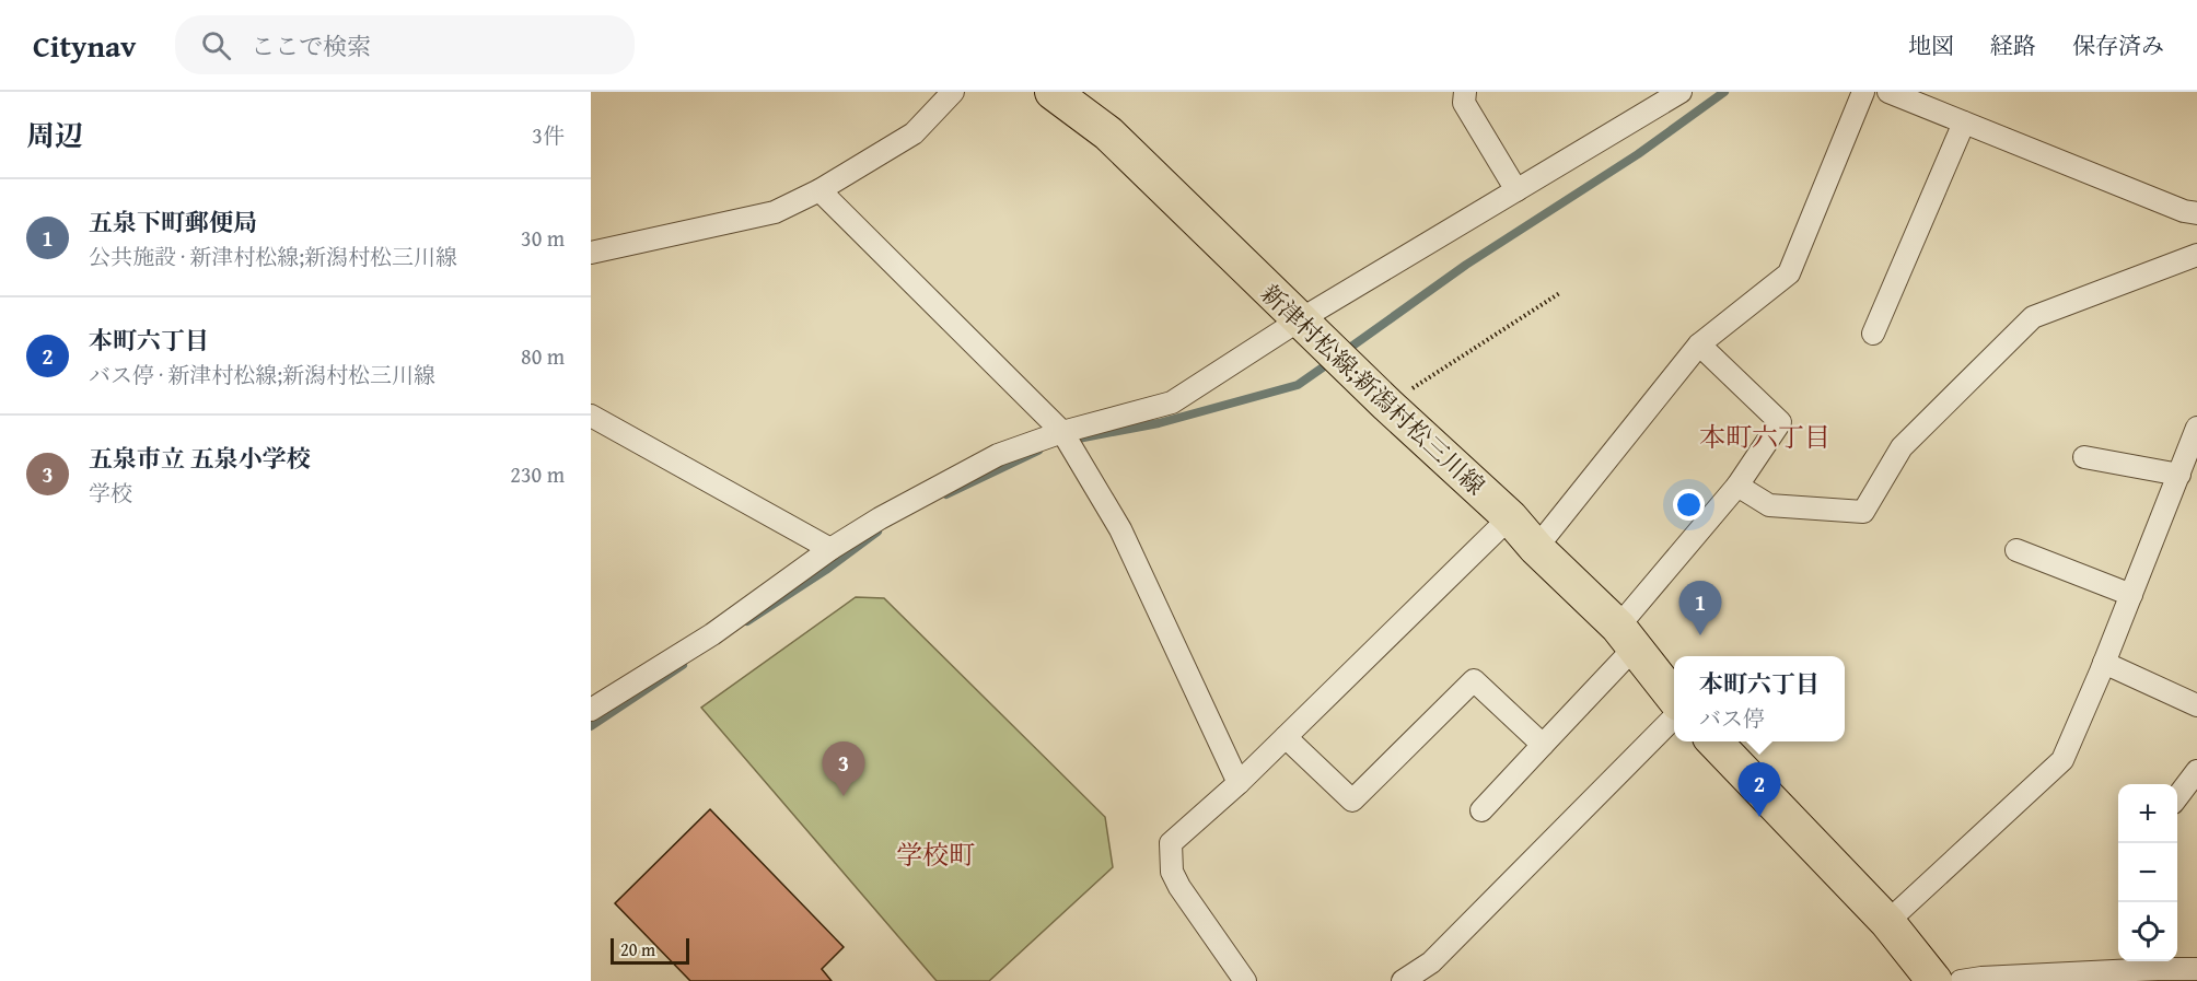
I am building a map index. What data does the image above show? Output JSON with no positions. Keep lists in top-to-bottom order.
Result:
{
  "streets": {
    "main road": ["新津村松線;新潟村松三川線"]
  },
  "districts": ["本町六丁目", "学校町"],
  "scale_bar": "20 m",
  "page": {
    "header": "Citynav",
    "search": "ここで検索",
    "nav": ["地図", "経路", "保存済み"],
    "heading": ["周辺", "3件"],
    "list": [
      {
        "mark": "1",
        "name": "五泉下町郵便局",
        "note": "公共施設 · 新津村松線;新潟村松三川線",
        "value": "30 m"
      },
      {
        "mark": "2",
        "name": "本町六丁目",
        "note": "バス停 · 新津村松線;新潟村松三川線",
        "value": "80 m"
      },
      {
        "mark": "3",
        "name": "五泉市立 五泉小学校",
        "note": "学校",
        "value": "230 m"
      }
    ],
    "pins": ["1", "3", "2"],
    "popup": ["本町六丁目", "バス停"],
    "map_buttons": ["+", "−"],
    "scale": "20 m"
  }
}
